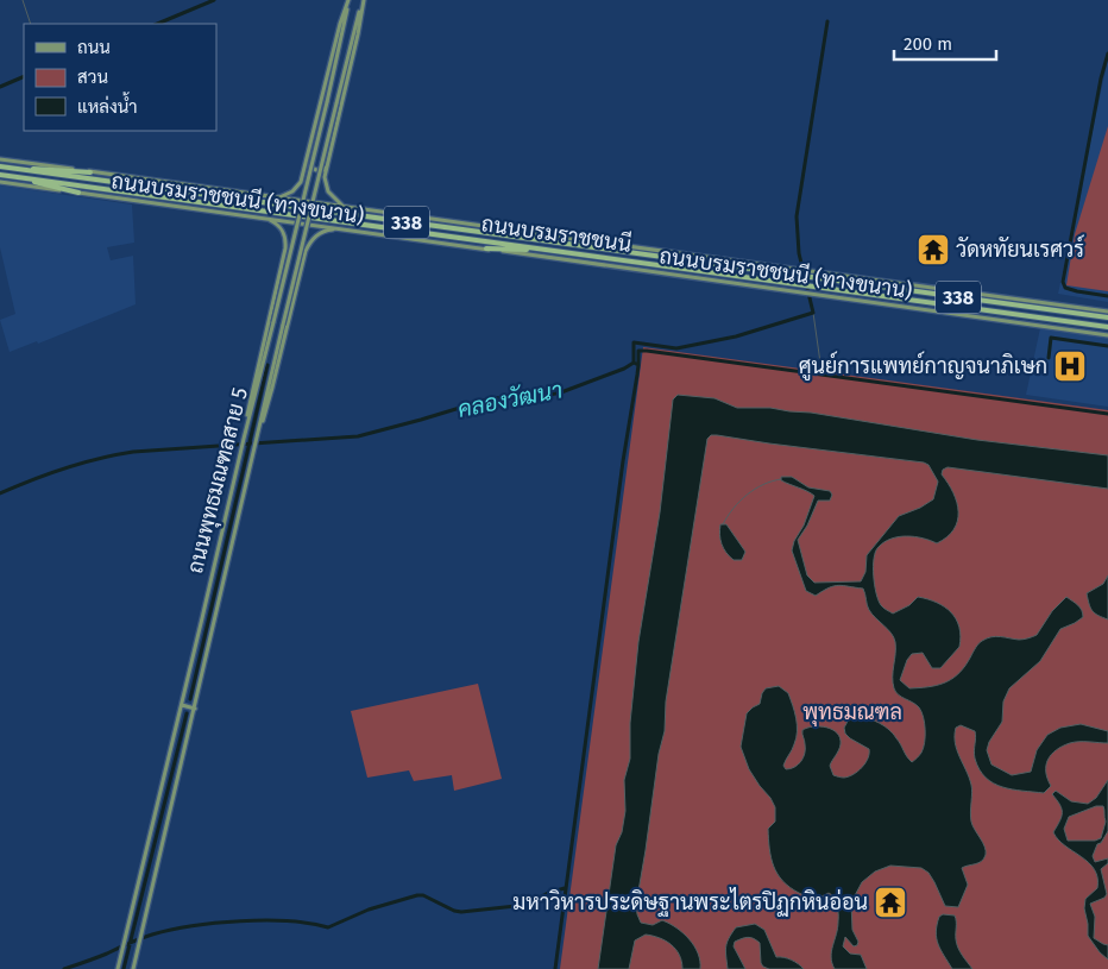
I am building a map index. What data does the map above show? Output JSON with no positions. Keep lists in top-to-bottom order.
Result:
{
  "streets": {
    "highway": ["338", "ถนนบรมราชชนนี"],
    "main road": ["ถนนบรมราชชนนี (ทางขนาน)", "ถนนพุทธมณฑลสาย 5"]
  },
  "water": ["คลองวัฒนา"],
  "parks": ["พุทธมณฑล"],
  "places": {
    "temple": ["วัดหทัยนเรศวร์", "มหาวิหารประดิษฐานพระไตรปิฏกหินอ่อน"],
    "hospital": ["ศูนย์การแพทย์กาญจนาภิเษก"]
  },
  "legend": ["ถนน", "สวน", "แหล่งน้ำ"],
  "scale_bar": "200 m"
}
